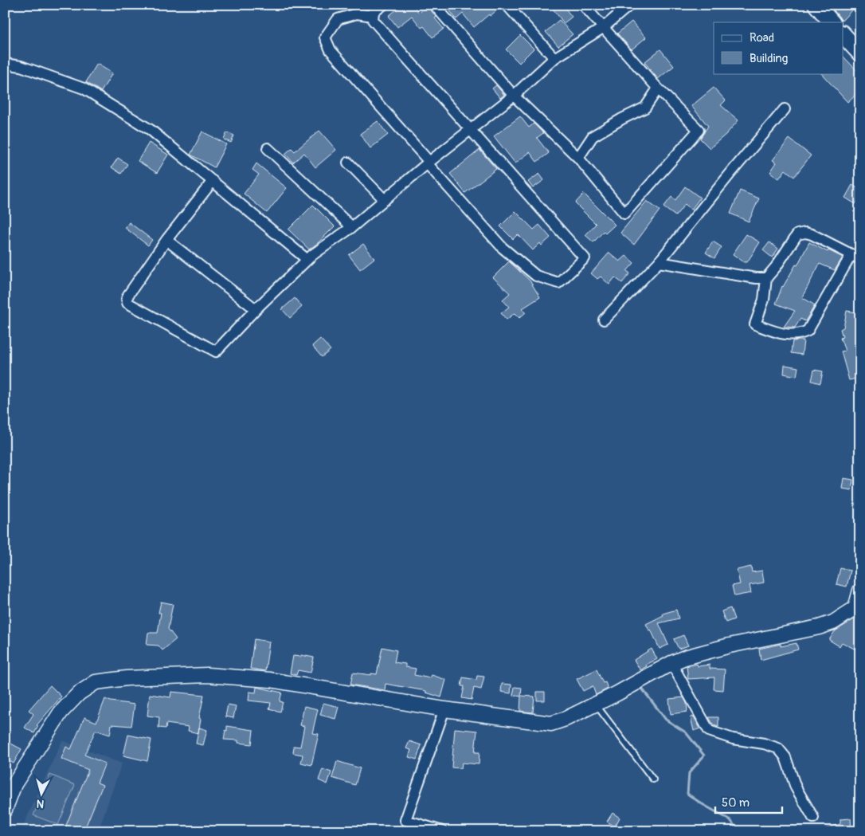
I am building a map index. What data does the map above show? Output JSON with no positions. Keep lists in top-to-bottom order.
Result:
{
  "legend": ["Road", "Building"],
  "scale_bar": "50 m",
  "north": "bottom"
}
